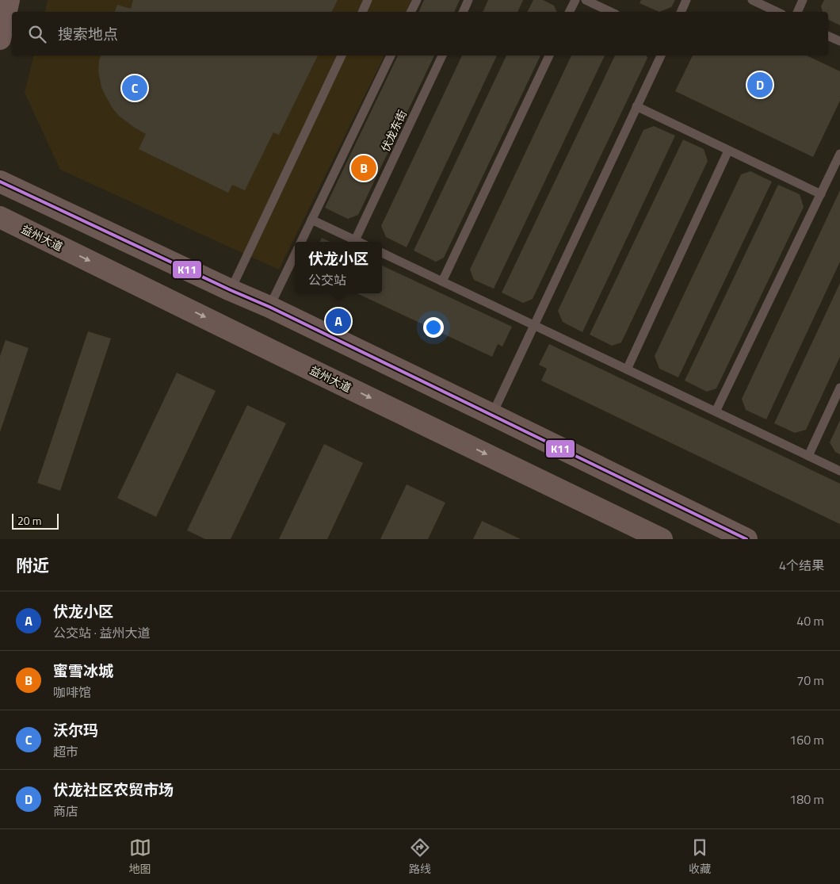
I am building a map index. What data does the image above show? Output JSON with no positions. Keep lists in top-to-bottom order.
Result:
{
  "streets": {
    "main road": ["益州大道"],
    "lane": ["伏龙东街"]
  },
  "lines": ["transit line K11"],
  "scale_bar": "20 m",
  "page": {
    "search": "搜索地点",
    "pins": [
      "D",
      "C",
      "B",
      "A"
    ],
    "popup": ["伏龙小区", "公交站"],
    "scale": "20 m",
    "heading": ["附近", "4个结果"],
    "list": [
      {
        "mark": "A",
        "name": "伏龙小区",
        "note": "公交站 · 益州大道",
        "value": "40 m"
      },
      {
        "mark": "B",
        "name": "蜜雪冰城",
        "note": "咖啡馆",
        "value": "70 m"
      },
      {
        "mark": "C",
        "name": "沃尔玛",
        "note": "超市",
        "value": "160 m"
      },
      {
        "mark": "D",
        "name": "伏龙社区农贸市场",
        "note": "商店",
        "value": "180 m"
      }
    ],
    "nav": ["地图", "路线", "收藏"]
  }
}
